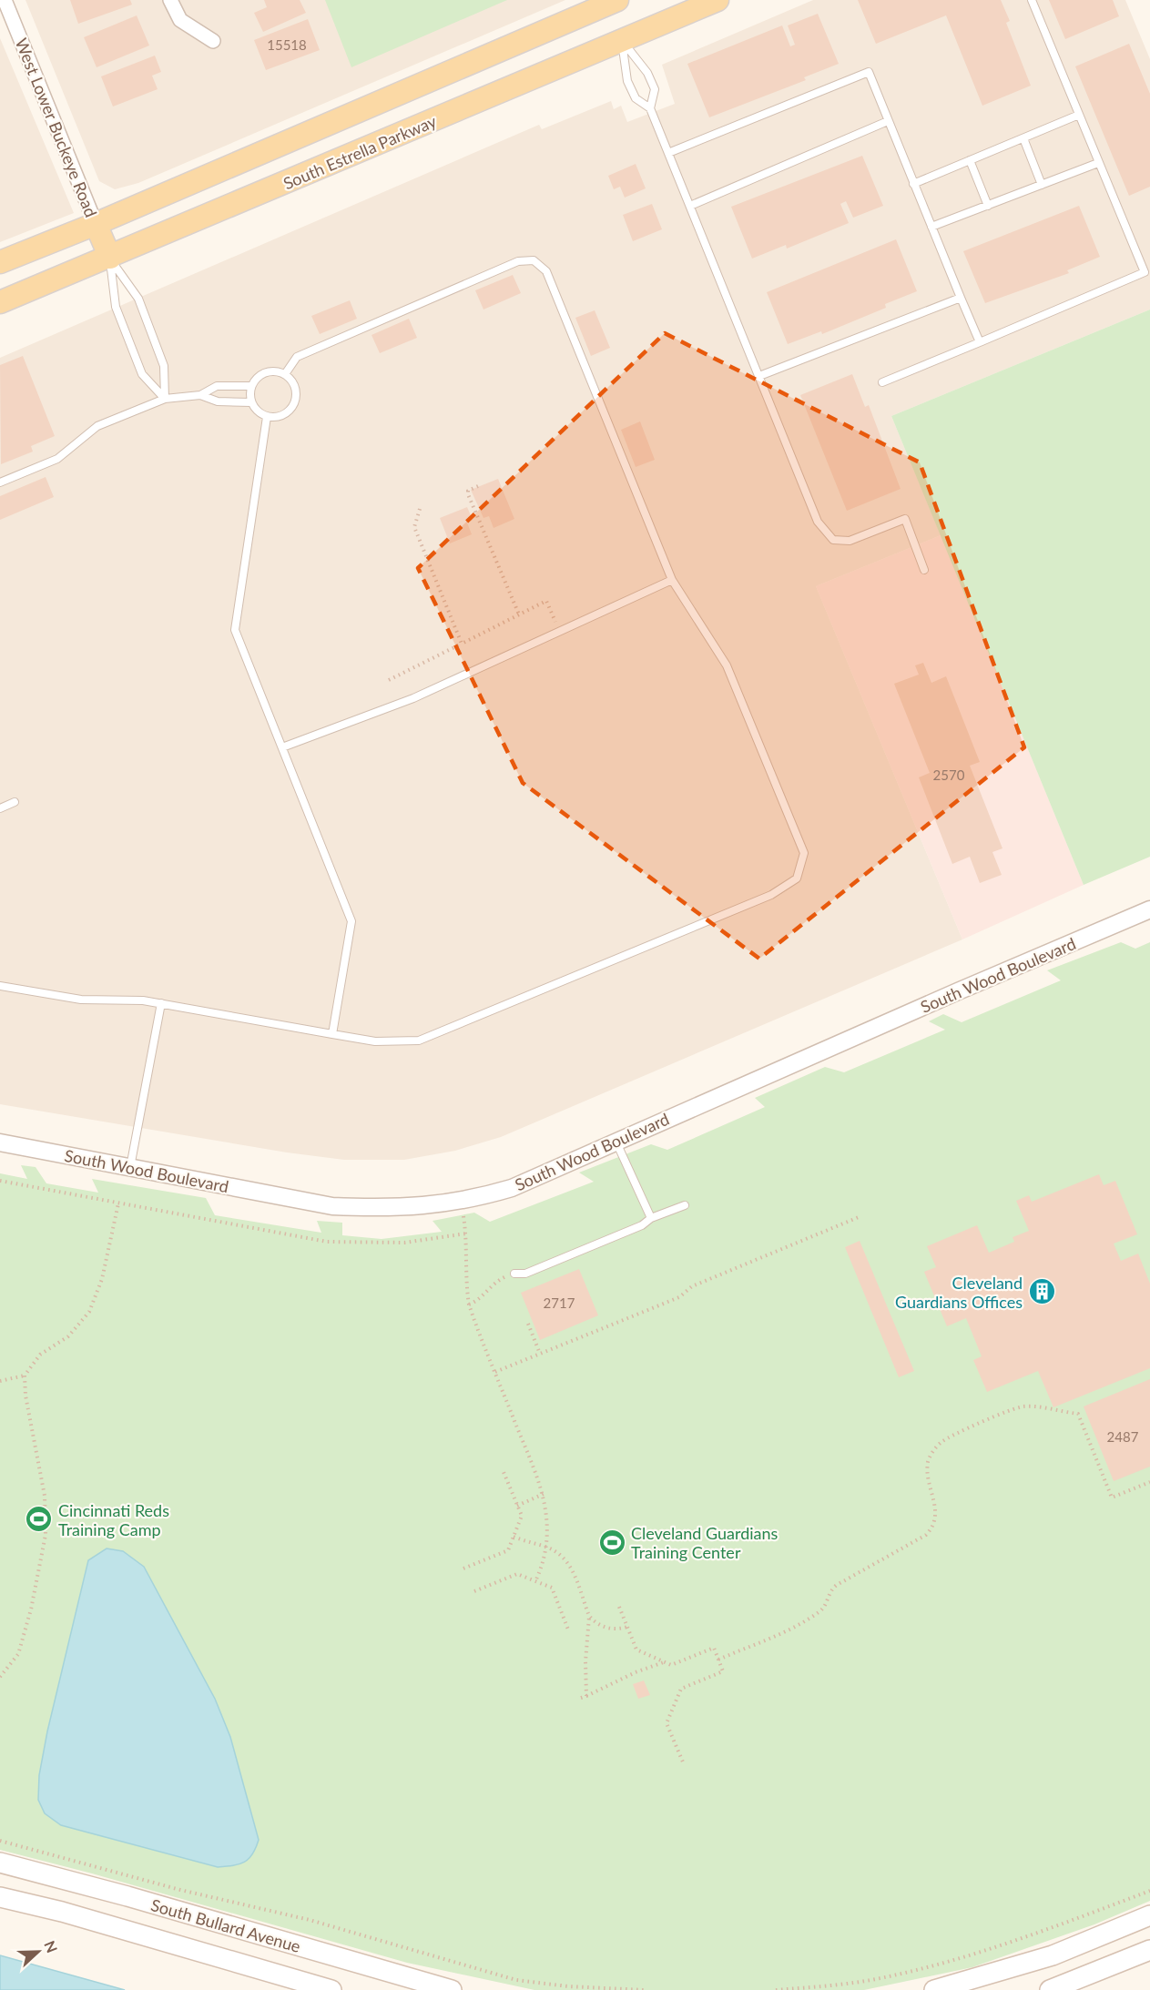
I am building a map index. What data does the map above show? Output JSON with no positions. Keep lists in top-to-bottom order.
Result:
{
  "streets": {
    "main road": ["South Estrella Parkway", "South Bullard Avenue"],
    "street": ["West Lower Buckeye Road", "South Wood Boulevard"]
  },
  "places": {
    "building": ["Cleveland Guardians Offices"],
    "sports": ["Cincinnati Reds Training Camp", "Cleveland Guardians Training Center"]
  },
  "house_numbers": [
    "15518",
    "2570",
    "2717",
    "2487"
  ],
  "north": "right"
}
